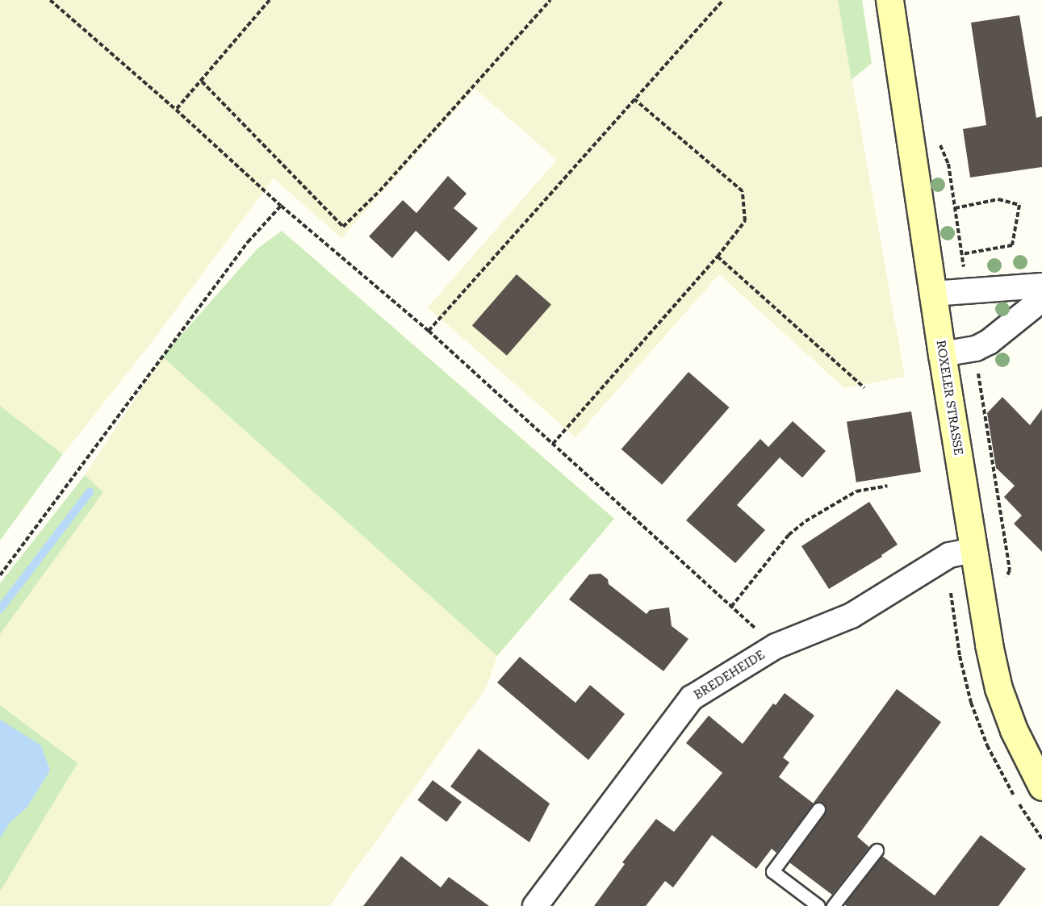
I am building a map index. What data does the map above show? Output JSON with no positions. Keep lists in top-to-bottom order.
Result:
{
  "streets": {
    "main road": ["ROXELER STRASSE"],
    "street": ["BREDEHEIDE"]
  },
  "crossings": [
    ["ROXELER STRASSE", "BREDEHEIDE"]
  ]
}
